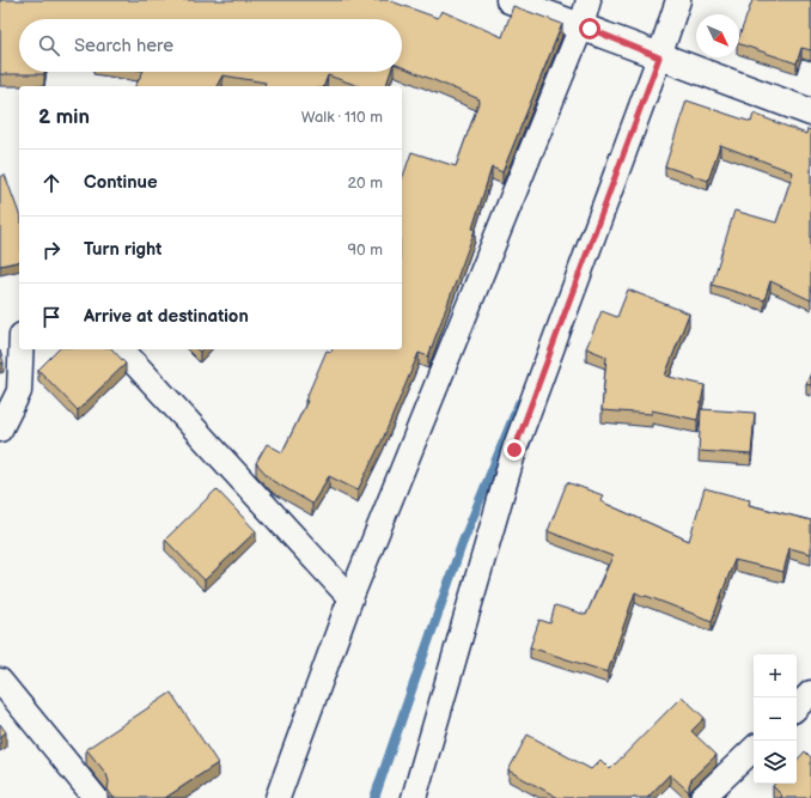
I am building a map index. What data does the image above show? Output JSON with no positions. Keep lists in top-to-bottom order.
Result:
{
  "north": "bottom right",
  "page": {
    "search": "Search here",
    "heading": ["2 min", "Walk · 110 m"],
    "list": [
      ["Continue", "20 m"],
      ["Turn right", "90 m"],
      "Arrive at destination"
    ],
    "map_buttons": ["+", "−"]
  }
}
